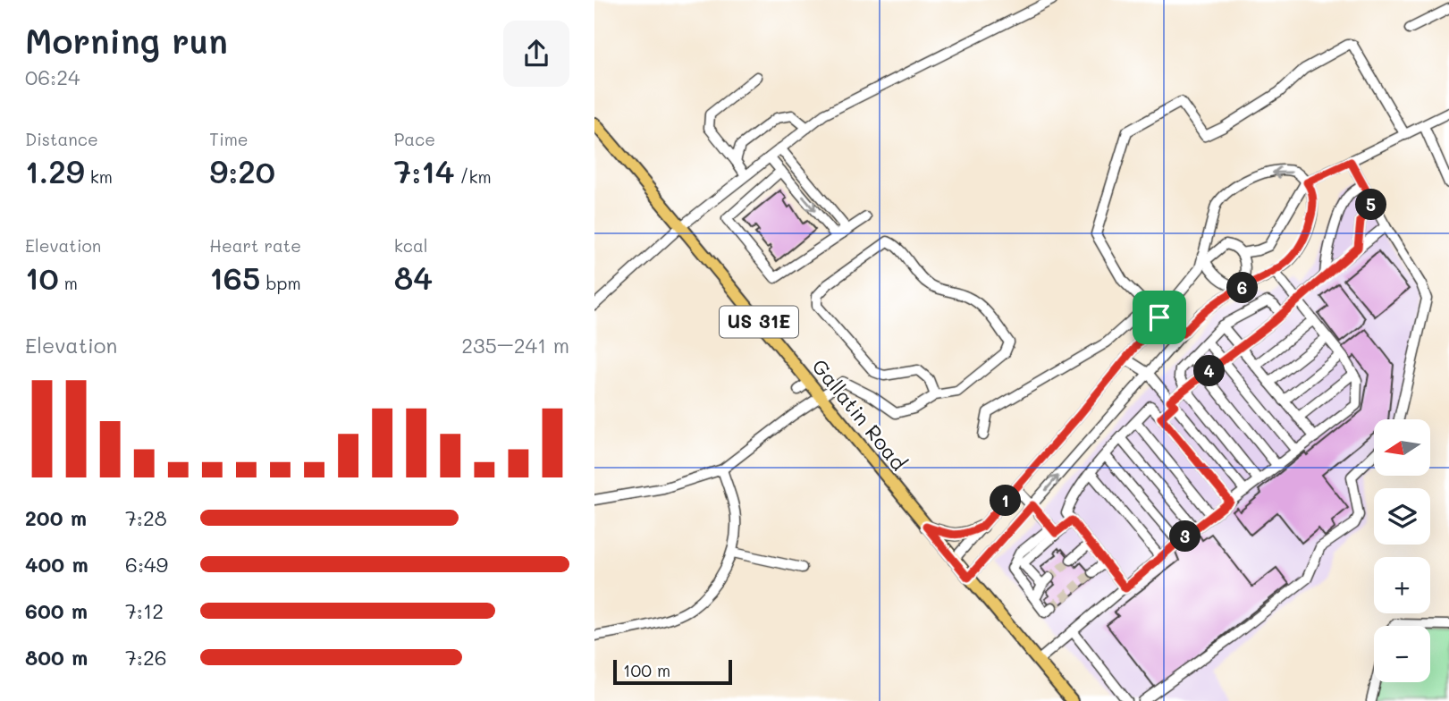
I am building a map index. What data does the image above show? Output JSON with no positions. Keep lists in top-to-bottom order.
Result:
{
  "streets": {
    "main road": ["US 31E", "Gallatin Road"]
  },
  "scale_bar": "100 m",
  "north": "left",
  "page": {
    "heading": ["Morning run", "06:24"],
    "stats": [
      ["Distance", "1.29 km"],
      ["Time", "9:20"],
      ["Pace", "7:14 /km"],
      ["Elevation", "10 m"],
      ["Heart rate", "165 bpm"],
      ["kcal", "84"]
    ],
    "pins": [
      "5",
      "6",
      "4",
      "1",
      "3"
    ],
    "chart": ["Elevation", "235–241 m"],
    "map_buttons": ["+", "−"],
    "list": [
      {
        "name": "200 m",
        "note": "7:28"
      },
      {
        "name": "400 m",
        "note": "6:49"
      },
      {
        "name": "600 m",
        "note": "7:12"
      },
      {
        "name": "800 m",
        "note": "7:26"
      }
    ],
    "scale": "100 m"
  }
}
